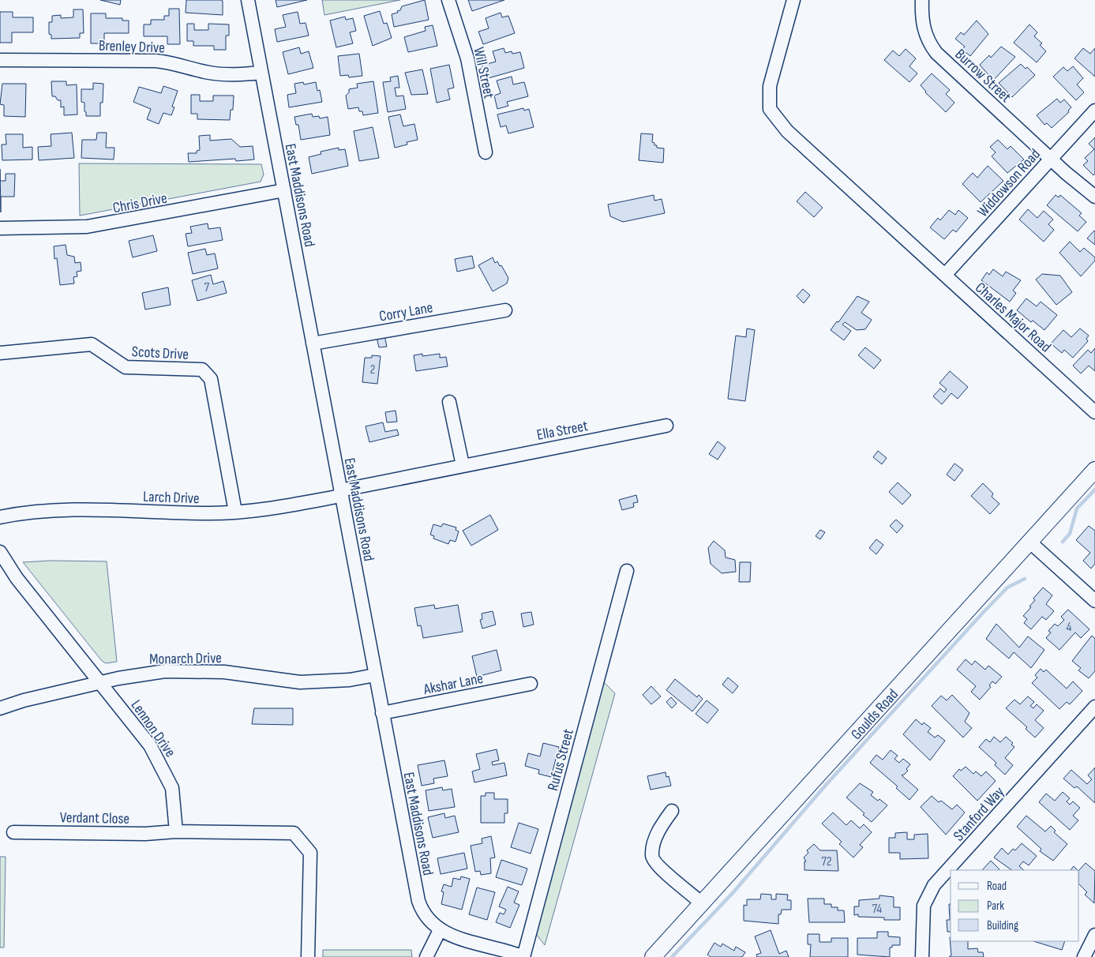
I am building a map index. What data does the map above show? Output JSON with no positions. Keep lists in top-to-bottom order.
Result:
{
  "streets": {
    "main road": ["Goulds Road"],
    "street": [
      "Brenley Drive",
      "Will Street",
      "Burrow Street",
      "Widdowson Road",
      "East Maddisons Road",
      "Chris Drive",
      "Corry Lane",
      "Charles Major Road",
      "Scots Drive",
      "Ella Street",
      "Larch Drive",
      "Monarch Drive",
      "Akshar Lane",
      "Lennon Drive",
      "Rufus Street",
      "Stanford Way",
      "Verdant Close"
    ]
  },
  "crossings": [
    ["Brenley Drive", "East Maddisons Road"],
    ["Burrow Street", "Widdowson Road"],
    ["Widdowson Road", "Charles Major Road"],
    ["East Maddisons Road", "Chris Drive"],
    ["East Maddisons Road", "Corry Lane"],
    ["East Maddisons Road", "Ella Street"],
    ["East Maddisons Road", "Larch Drive"],
    ["East Maddisons Road", "Monarch Drive"],
    ["East Maddisons Road", "Akshar Lane"],
    ["East Maddisons Road", "Rufus Street"],
    ["Scots Drive", "Larch Drive"],
    ["Ella Street", "Larch Drive"],
    ["Monarch Drive", "Lennon Drive"],
    ["Lennon Drive", "Verdant Close"]
  ],
  "house_numbers": [
    "7",
    "2",
    "4",
    "72",
    "74"
  ],
  "legend": ["Road", "Park", "Building"]
}
